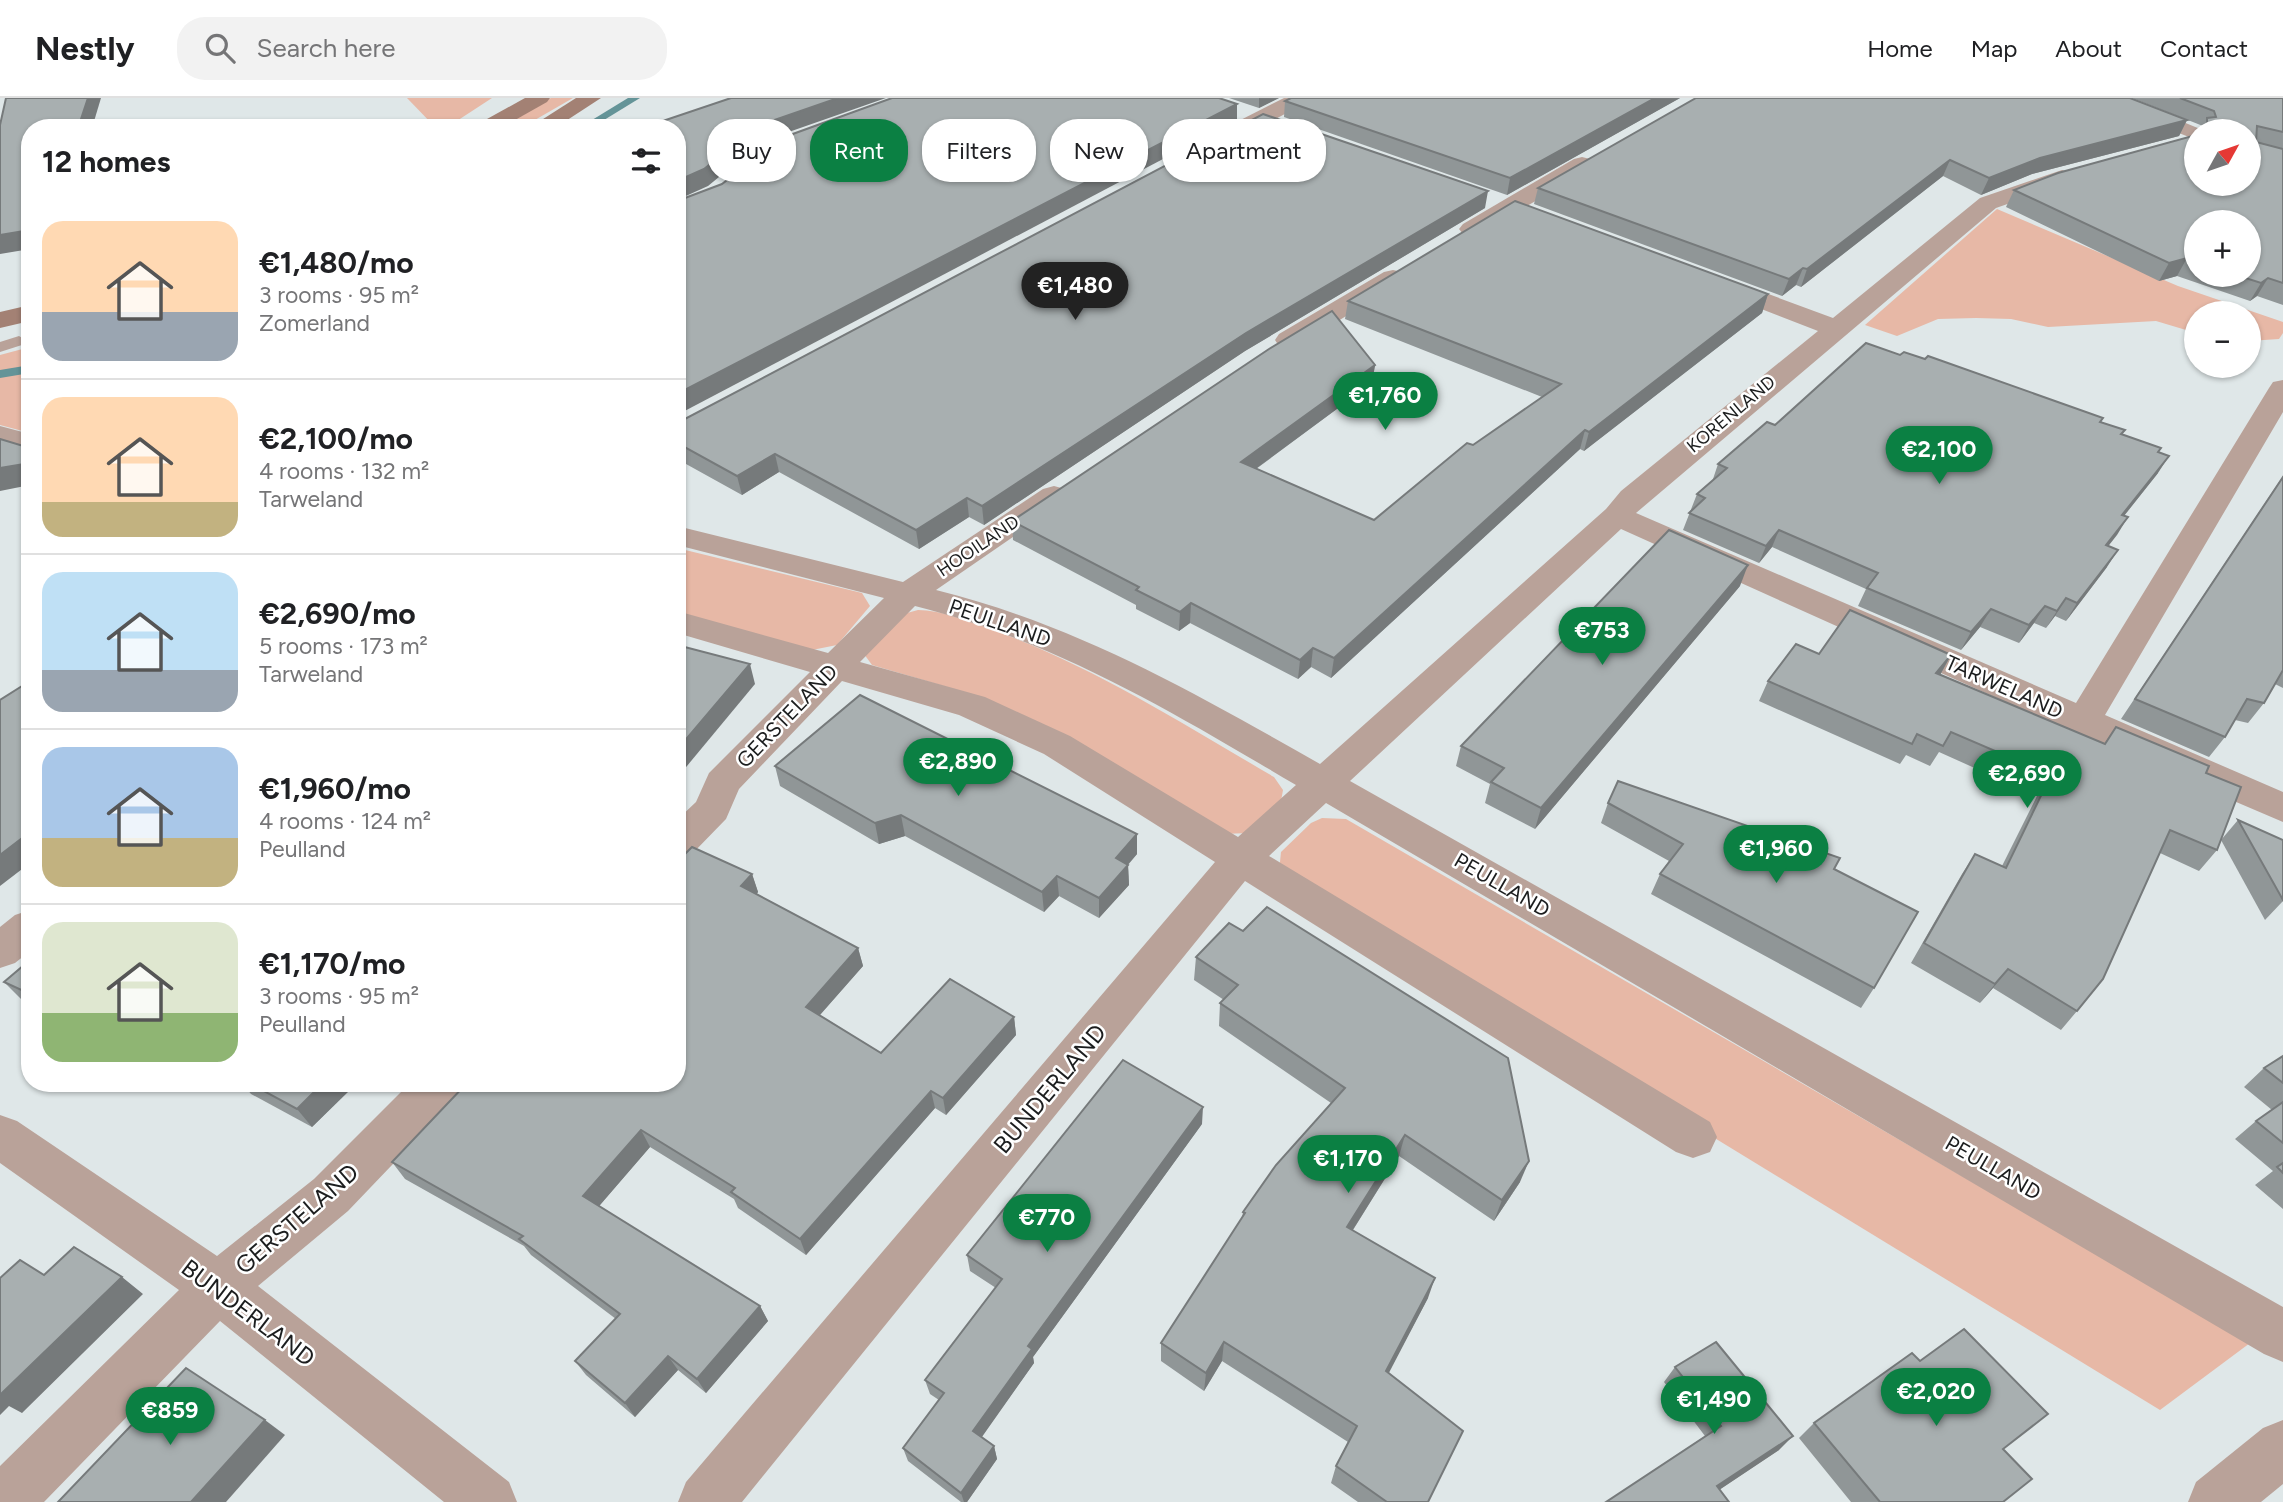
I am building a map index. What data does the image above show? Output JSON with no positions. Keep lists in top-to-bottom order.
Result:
{
  "streets": {
    "street": [
      "KORENLAND",
      "HOOILAND",
      "PEULLAND",
      "TARWELAND",
      "GERSTELAND",
      "BUNDERLAND"
    ]
  },
  "crossings": [
    ["KORENLAND", "PEULLAND"],
    ["KORENLAND", "TARWELAND"],
    ["KORENLAND", "BUNDERLAND"],
    ["HOOILAND", "PEULLAND"],
    ["HOOILAND", "GERSTELAND"],
    ["PEULLAND", "GERSTELAND"],
    ["PEULLAND", "BUNDERLAND"],
    ["GERSTELAND", "BUNDERLAND"]
  ],
  "north": "top right",
  "page": {
    "header": "Nestly",
    "search": "Search here",
    "nav": [
      "Home",
      "Map",
      "About",
      "Contact"
    ],
    "map_buttons": ["+", "−"],
    "chip": [
      "Buy",
      "Rent",
      "Filters",
      "New",
      "Apartment"
    ],
    "heading": "12 homes",
    "list": [
      {
        "name": "€1,480/mo",
        "note": "3 rooms · 95 m² · Zomerland"
      },
      {
        "name": "€2,100/mo",
        "note": "4 rooms · 132 m² · Tarweland"
      },
      {
        "name": "€2,690/mo",
        "note": "5 rooms · 173 m² · Tarweland"
      },
      {
        "name": "€1,960/mo",
        "note": "4 rooms · 124 m² · Peulland"
      },
      {
        "name": "€1,170/mo",
        "note": "3 rooms · 95 m² · Peulland"
      }
    ],
    "price": [
      "€1,480",
      "€1,760",
      "€2,100",
      "€753",
      "€2,890",
      "€2,690",
      "€1,960",
      "€1,170",
      "€770",
      "€2,020",
      "€1,490",
      "€859"
    ]
  }
}
